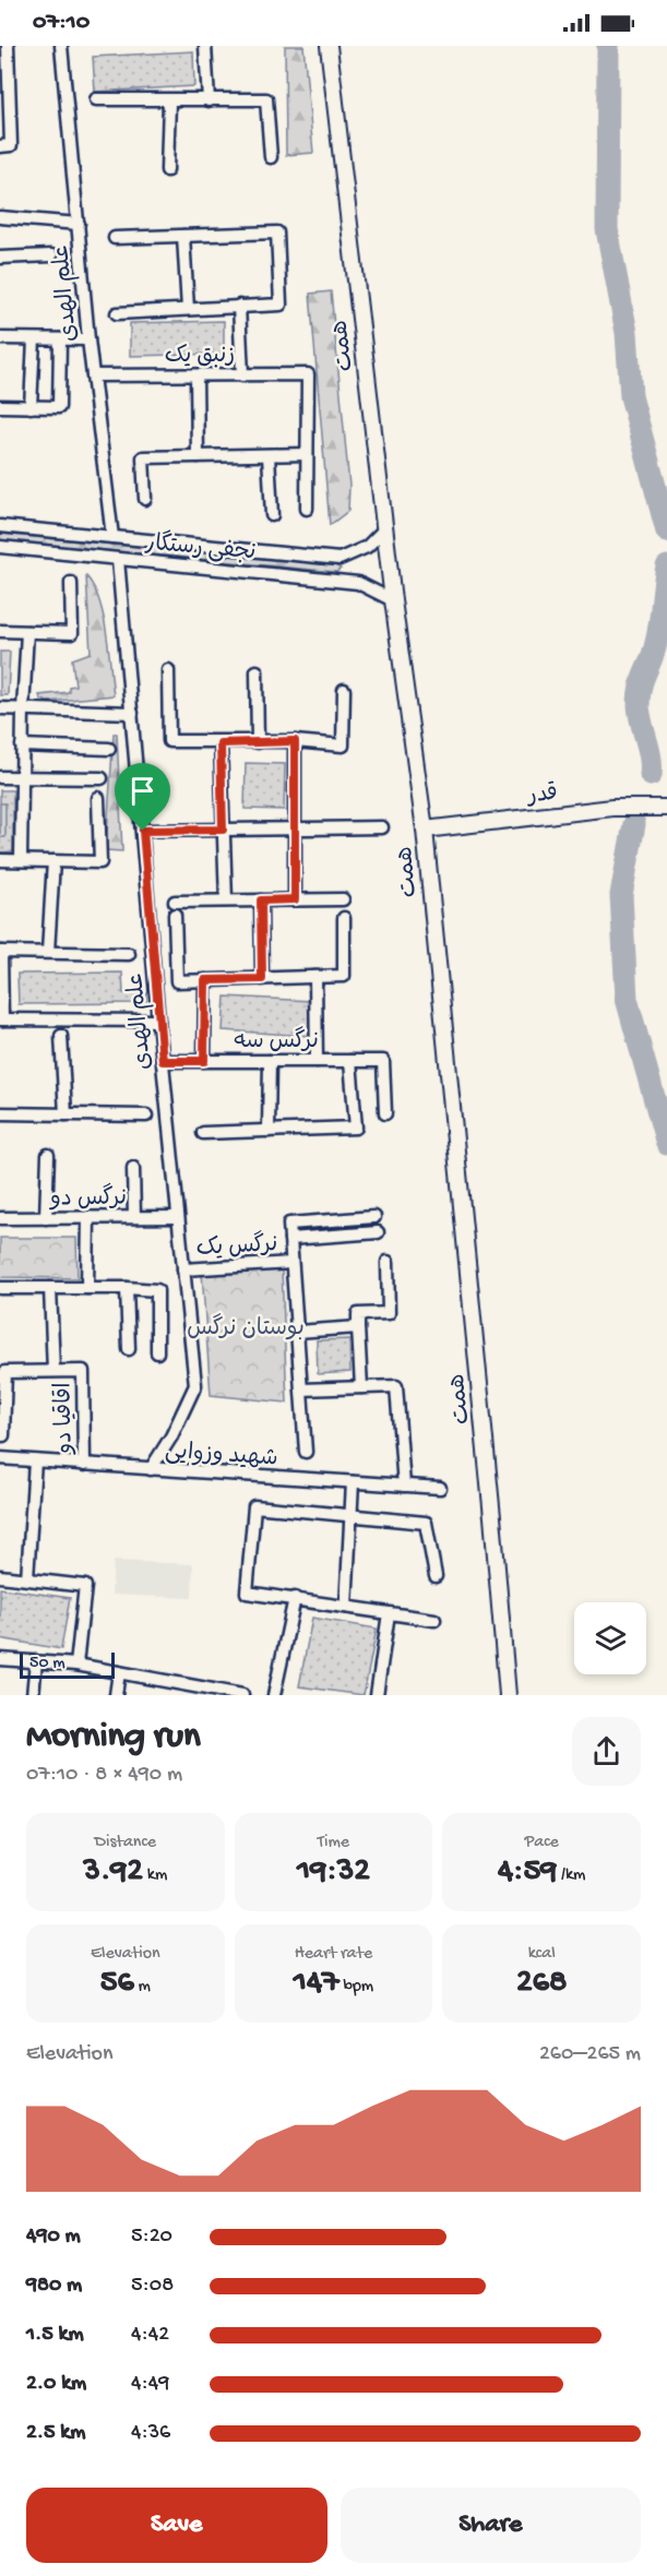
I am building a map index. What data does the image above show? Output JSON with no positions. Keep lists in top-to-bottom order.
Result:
{
  "streets": {
    "street": [
      "علم الهدی",
      "همت",
      "زنبق یک",
      "نجفی رستگار",
      "قدر",
      "نرگس سه",
      "نرگس دو",
      "نرگس یک",
      "اقاقیا دو",
      "شهید وزوایی"
    ]
  },
  "crossings": [
    ["علم الهدی", "زنبق یک"],
    ["علم الهدی", "نجفی رستگار"],
    ["علم الهدی", "نرگس سه"],
    ["علم الهدی", "نرگس دو"],
    ["علم الهدی", "نرگس یک"],
    ["علم الهدی", "شهید وزوایی"],
    ["همت", "نجفی رستگار"],
    ["همت", "قدر"],
    ["اقاقیا دو", "شهید وزوایی"]
  ],
  "parks": ["بوستان نرگس"],
  "scale_bar": "50 m",
  "page": {
    "status": "07:10",
    "scale": "50 m",
    "heading": ["Morning run", "07:10 · 8 × 490 m"],
    "stats": [
      ["Distance", "3.92 km"],
      ["Time", "19:32"],
      ["Pace", "4:59 /km"],
      ["Elevation", "56 m"],
      ["Heart rate", "147 bpm"],
      ["kcal", "268"]
    ],
    "chart": ["Elevation", "260–265 m"],
    "list": [
      {
        "name": "490 m",
        "note": "5:20"
      },
      {
        "name": "980 m",
        "note": "5:08"
      },
      {
        "name": "1.5 km",
        "note": "4:42"
      },
      {
        "name": "2.0 km",
        "note": "4:49"
      },
      {
        "name": "2.5 km",
        "note": "4:36"
      }
    ],
    "buttons": ["Save", "Share"]
  }
}
